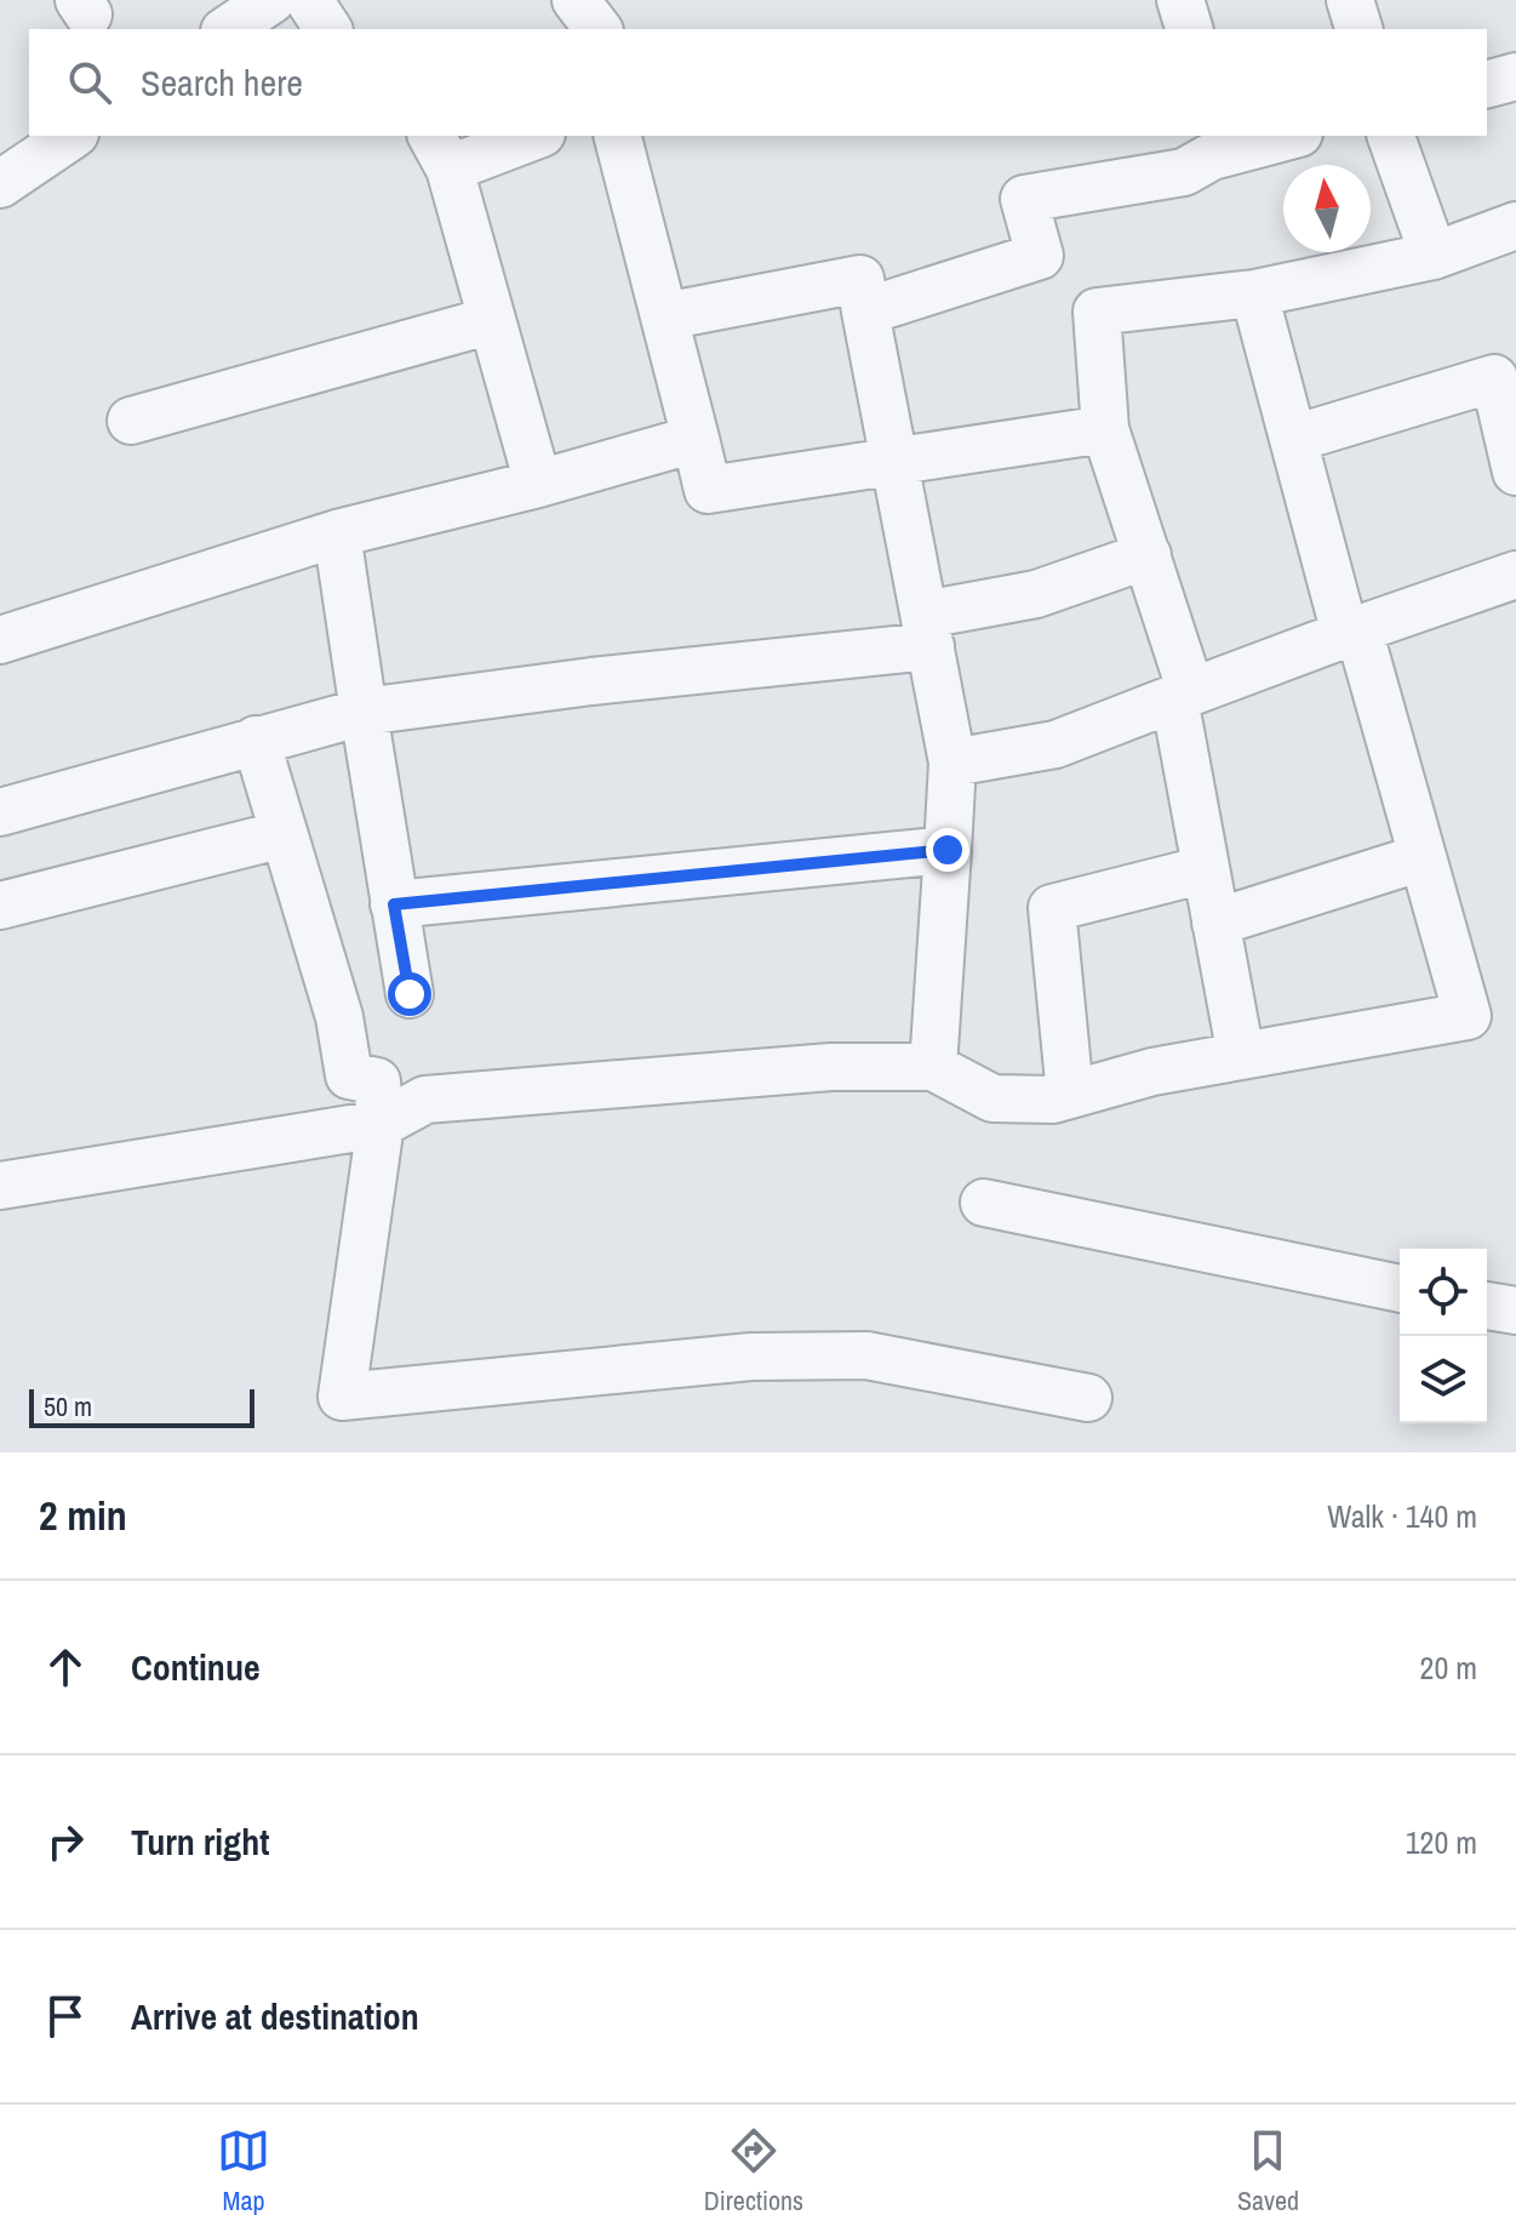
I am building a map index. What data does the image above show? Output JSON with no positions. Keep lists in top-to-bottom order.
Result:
{
  "scale_bar": "50 m",
  "north": "top",
  "page": {
    "search": "Search here",
    "scale": "50 m",
    "heading": ["2 min", "Walk · 140 m"],
    "list": [
      ["Continue", "20 m"],
      ["Turn right", "120 m"],
      "Arrive at destination"
    ],
    "nav": ["Map", "Directions", "Saved"]
  }
}
